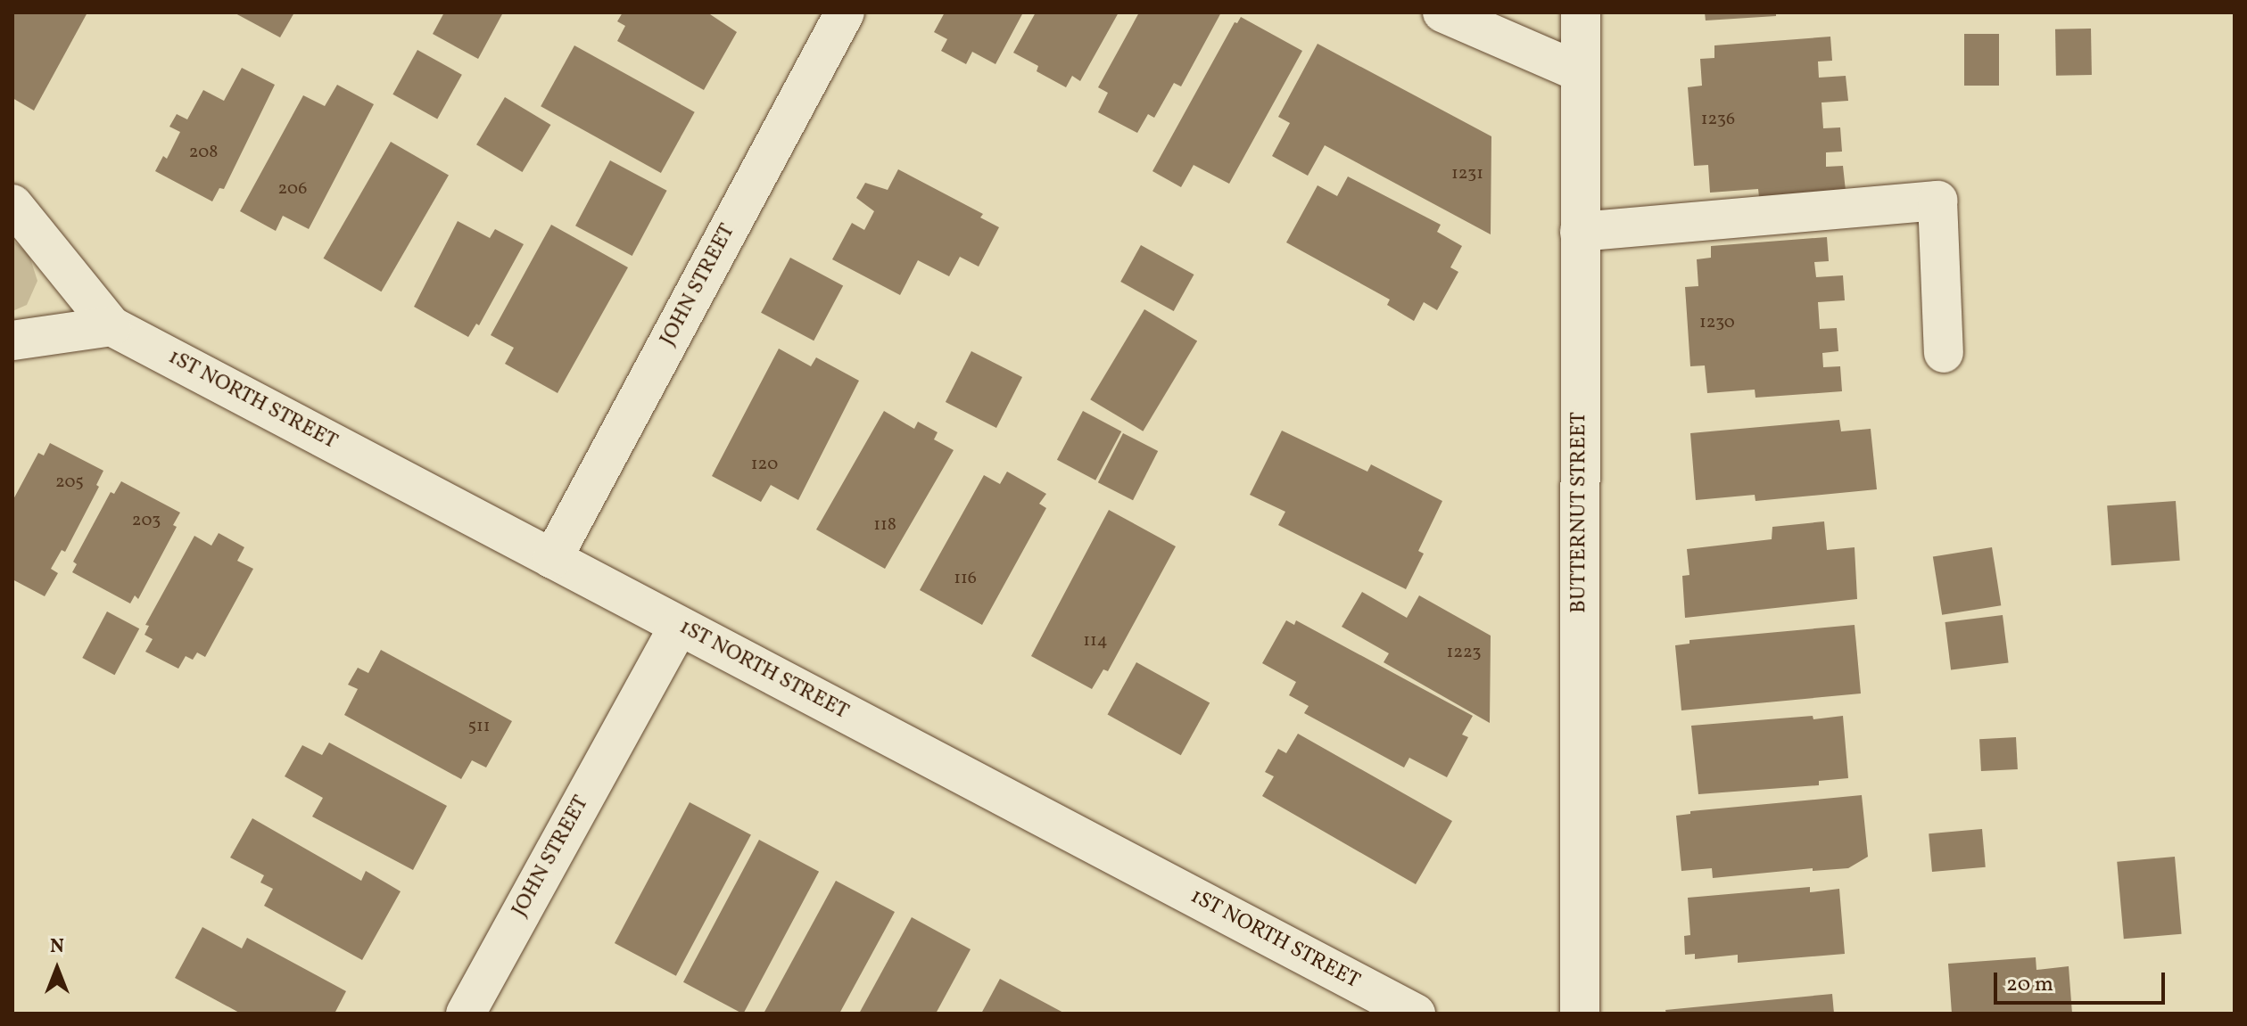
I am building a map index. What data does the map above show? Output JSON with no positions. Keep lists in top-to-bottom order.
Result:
{
  "streets": {
    "street": ["JOHN STREET", "1ST NORTH STREET", "BUTTERNUT STREET"]
  },
  "crossings": [
    ["JOHN STREET", "1ST NORTH STREET"]
  ],
  "house_numbers": [
    "1236",
    "208",
    "1231",
    "206",
    "1230",
    "120",
    "205",
    "203",
    "118",
    "116",
    "114",
    "1223",
    "511"
  ],
  "scale_bar": "20 m",
  "north": "top"
}
